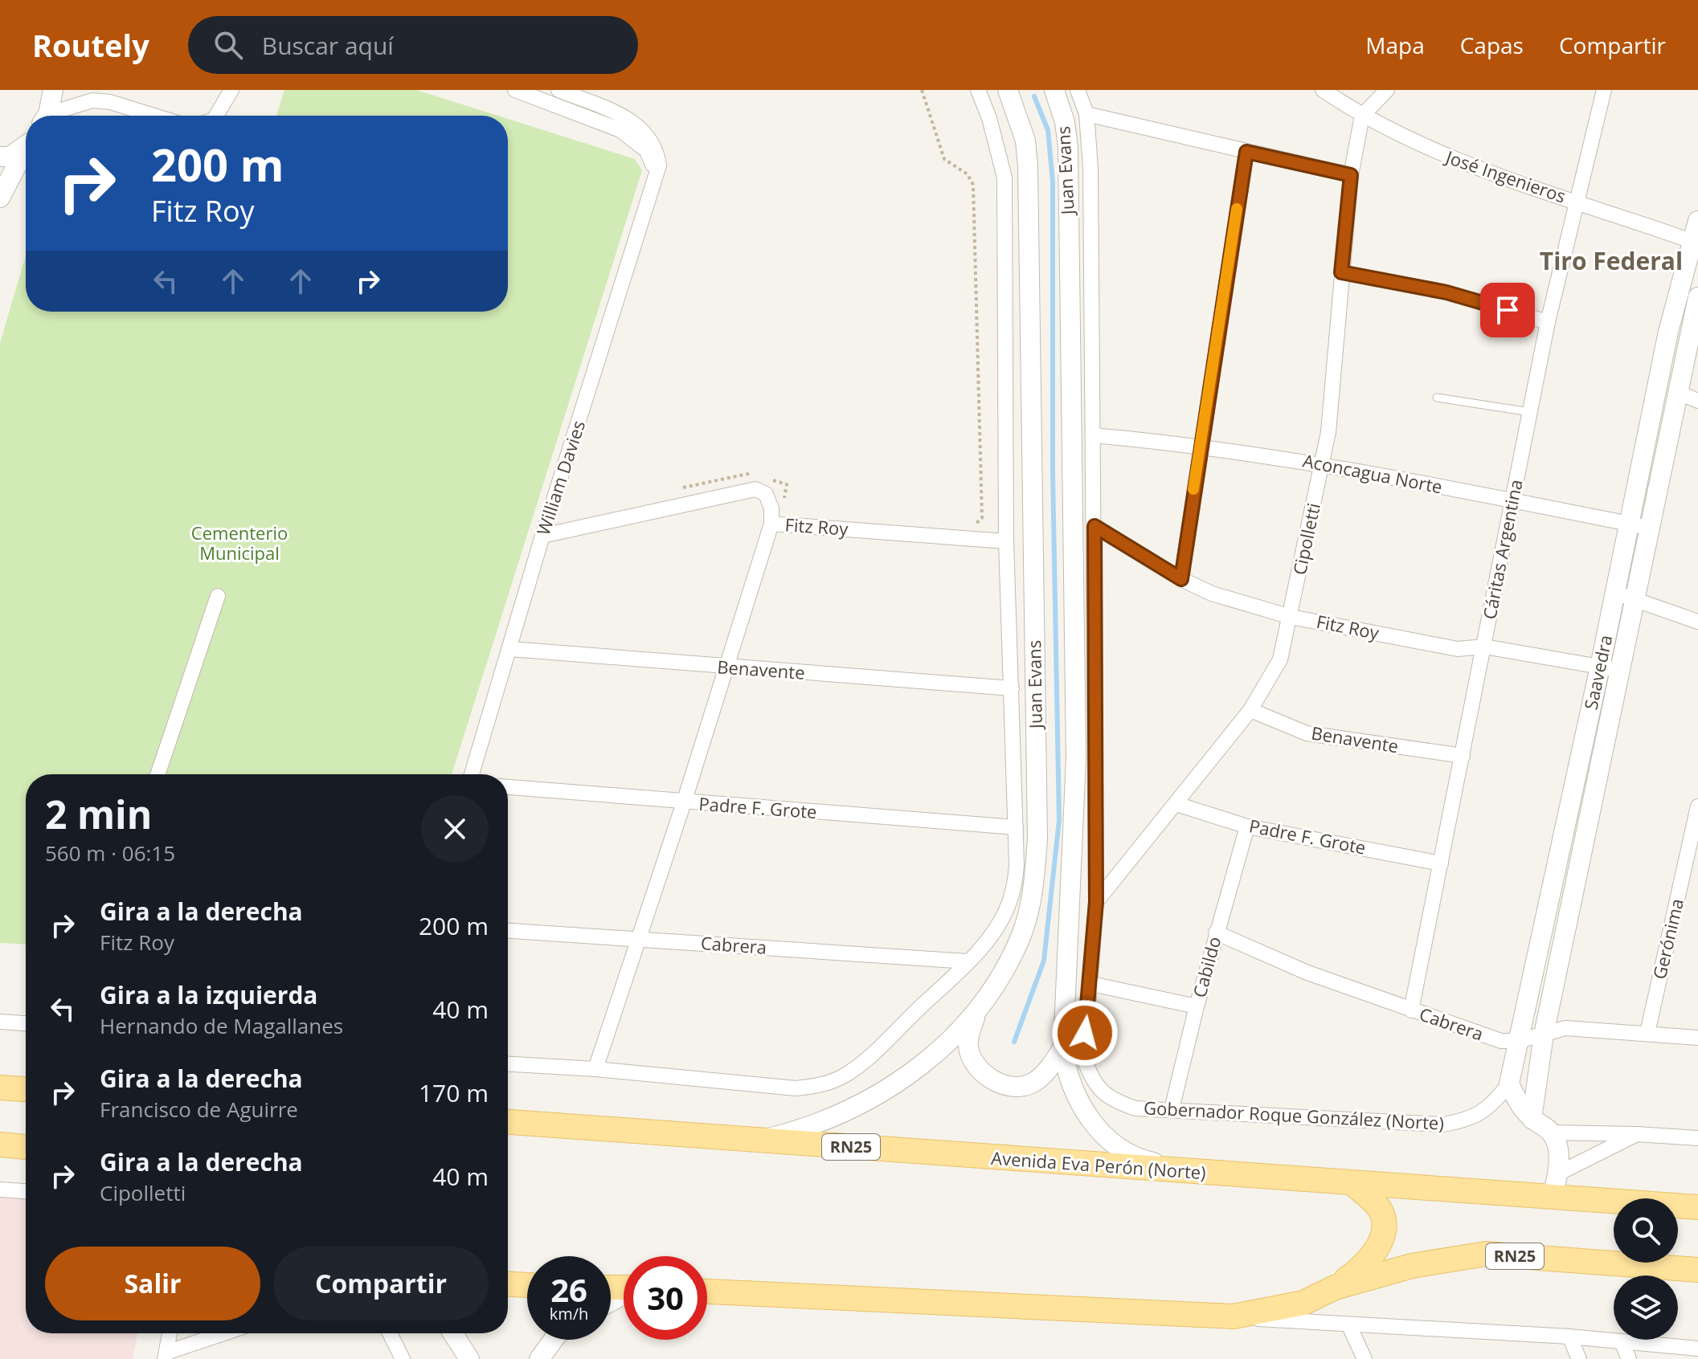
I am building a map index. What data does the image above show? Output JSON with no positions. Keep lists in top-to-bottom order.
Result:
{
  "streets": {
    "main road": ["RN25", "Avenida Eva Perón (Norte)"],
    "street": [
      "Juan Evans",
      "José Ingenieros",
      "Aconcagua Norte",
      "William Davies",
      "Fitz Roy",
      "Cipolletti",
      "Cáritas Argentina",
      "Benavente",
      "Saavedra",
      "Padre F. Grote",
      "Gerónima",
      "Cabrera",
      "Cabildo",
      "Gobernador Roque González (Norte)"
    ]
  },
  "crossings": [
    ["Juan Evans", "Aconcagua Norte"],
    ["Juan Evans", "Fitz Roy"],
    ["Juan Evans", "Cipolletti"],
    ["Juan Evans", "Benavente"],
    ["Juan Evans", "Padre F. Grote"],
    ["Juan Evans", "Cabrera"],
    ["Juan Evans", "Gobernador Roque González (Norte)"],
    ["Juan Evans", "Avenida Eva Perón (Norte)"],
    ["José Ingenieros", "Cipolletti"],
    ["José Ingenieros", "Cáritas Argentina"],
    ["José Ingenieros", "Saavedra"],
    ["Aconcagua Norte", "Cipolletti"],
    ["Aconcagua Norte", "Cáritas Argentina"],
    ["Aconcagua Norte", "Saavedra"],
    ["William Davies", "Fitz Roy"],
    ["William Davies", "Benavente"],
    ["Fitz Roy", "Cipolletti"],
    ["Fitz Roy", "Cáritas Argentina"],
    ["Fitz Roy", "Saavedra"],
    ["Cipolletti", "Benavente"],
    ["Cipolletti", "Padre F. Grote"],
    ["Cáritas Argentina", "Benavente"],
    ["Cáritas Argentina", "Padre F. Grote"],
    ["Cáritas Argentina", "Cabrera"],
    ["Saavedra", "Cabrera"],
    ["Saavedra", "Gobernador Roque González (Norte)"],
    ["Padre F. Grote", "Cabildo"],
    ["Gerónima", "Cabrera"],
    ["Cabrera", "Cabildo"],
    ["Cabildo", "Gobernador Roque González (Norte)"]
  ],
  "districts": ["Tiro Federal"],
  "parks": ["Cementerio Municipal"],
  "page": {
    "header": "Routely",
    "search": "Buscar aquí",
    "nav": ["Mapa", "Capas", "Compartir"],
    "turn": ["200 m", "Fitz Roy"],
    "heading": ["2 min", "560 m · 06:15"],
    "list": [
      {
        "name": "Gira a la derecha",
        "note": "Fitz Roy",
        "value": "200 m"
      },
      {
        "name": "Gira a la izquierda",
        "note": "Hernando de Magallanes",
        "value": "40 m"
      },
      {
        "name": "Gira a la derecha",
        "note": "Francisco de Aguirre",
        "value": "170 m"
      },
      {
        "name": "Gira a la derecha",
        "note": "Cipolletti",
        "value": "40 m"
      }
    ],
    "buttons": ["Salir", "Compartir"],
    "speed": "26 km/h",
    "limit": "30"
  }
}
